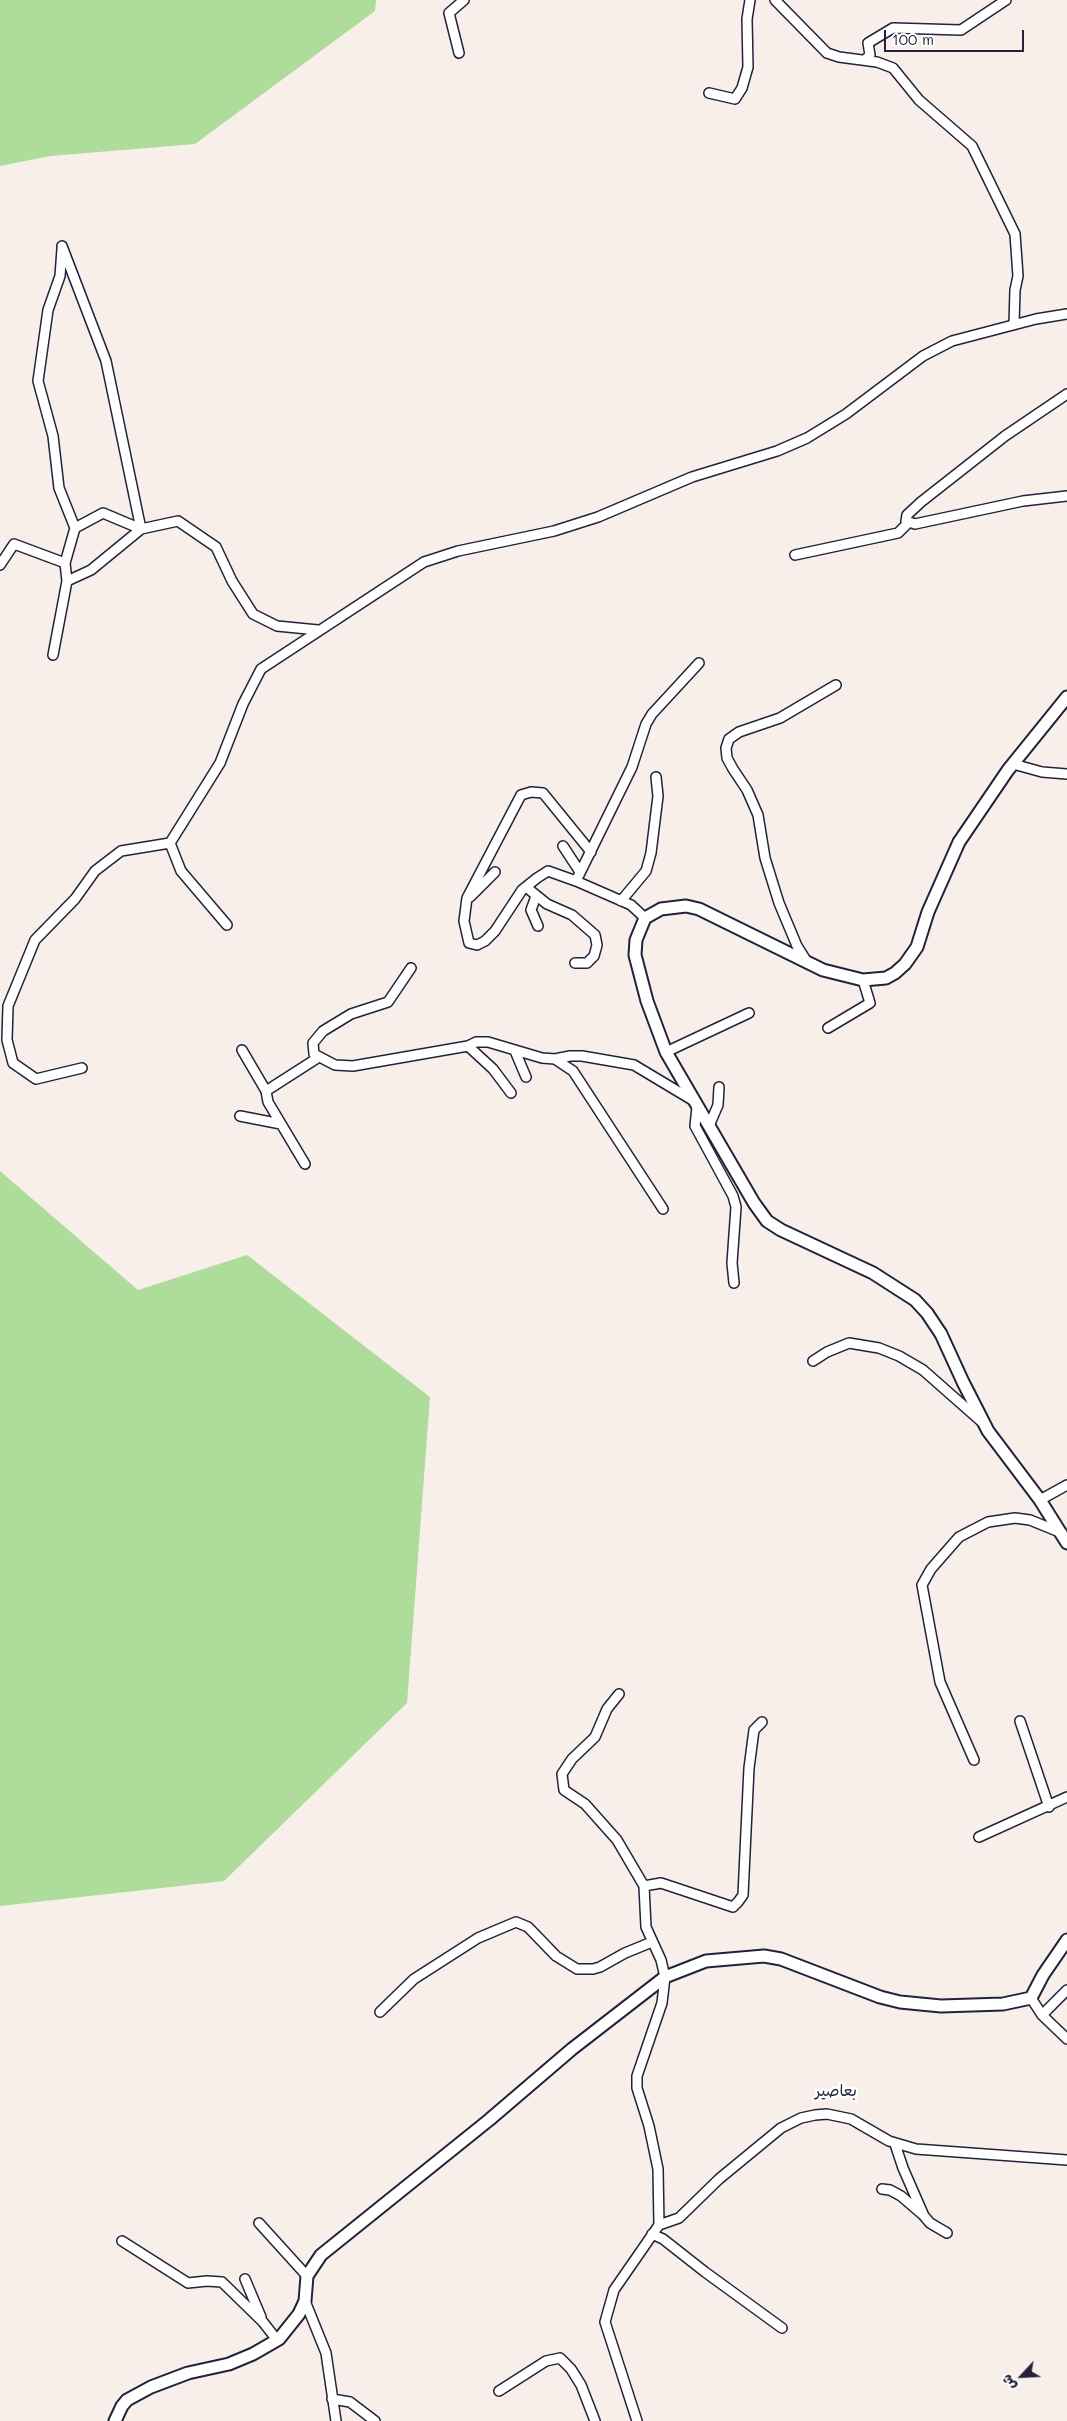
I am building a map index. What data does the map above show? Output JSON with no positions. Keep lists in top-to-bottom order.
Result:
{
  "districts": ["بعاصير"],
  "scale_bar": "100 m",
  "north": "bottom left"
}
